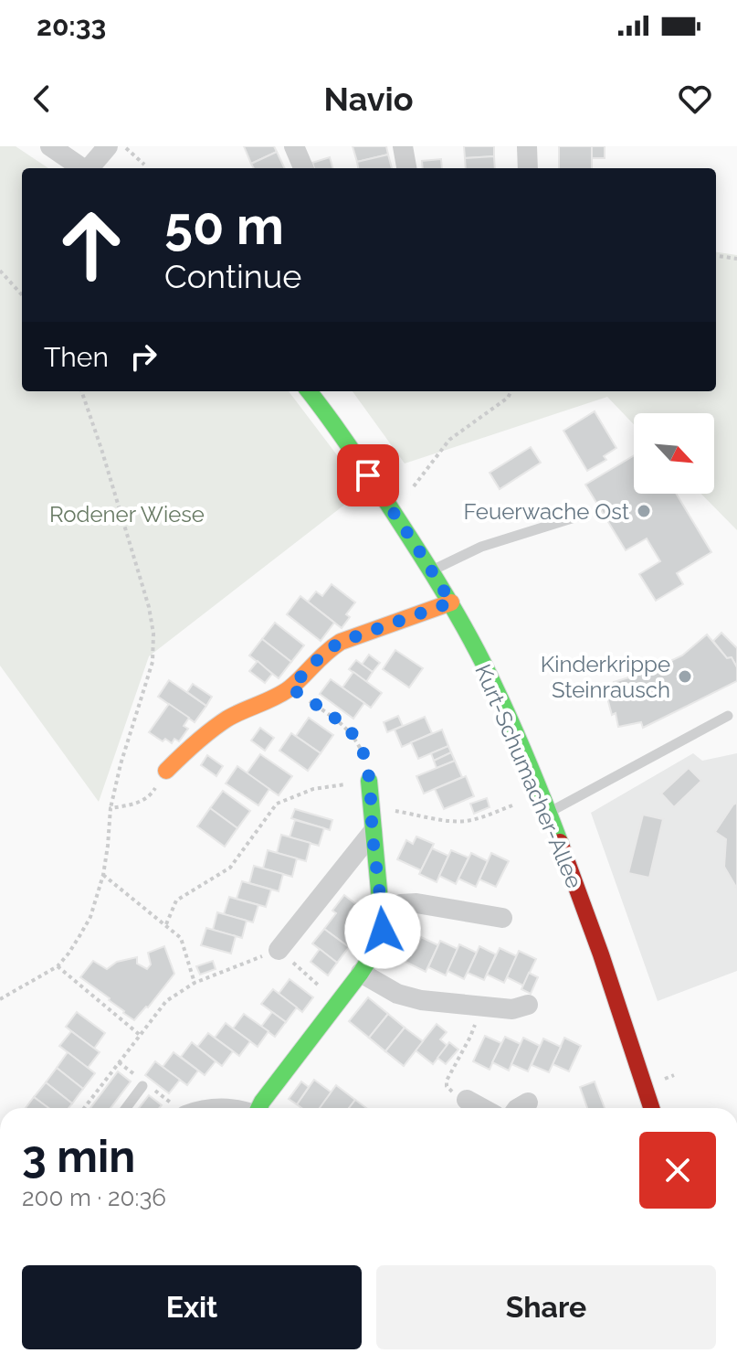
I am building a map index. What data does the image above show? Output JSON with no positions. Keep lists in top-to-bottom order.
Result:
{
  "streets": {
    "street": ["Kurt-Schumacher-Allee"]
  },
  "parks": ["Rodener Wiese"],
  "places": ["Feuerwache Ost", "Kinderkrippe Steinrausch"],
  "north": "bottom right",
  "page": {
    "status": "20:33",
    "header": "Navio",
    "turn": ["50 m", "Continue"],
    "then": "Then",
    "heading": ["3 min", "200 m · 20:36"],
    "buttons": ["Exit", "Share"]
  }
}
